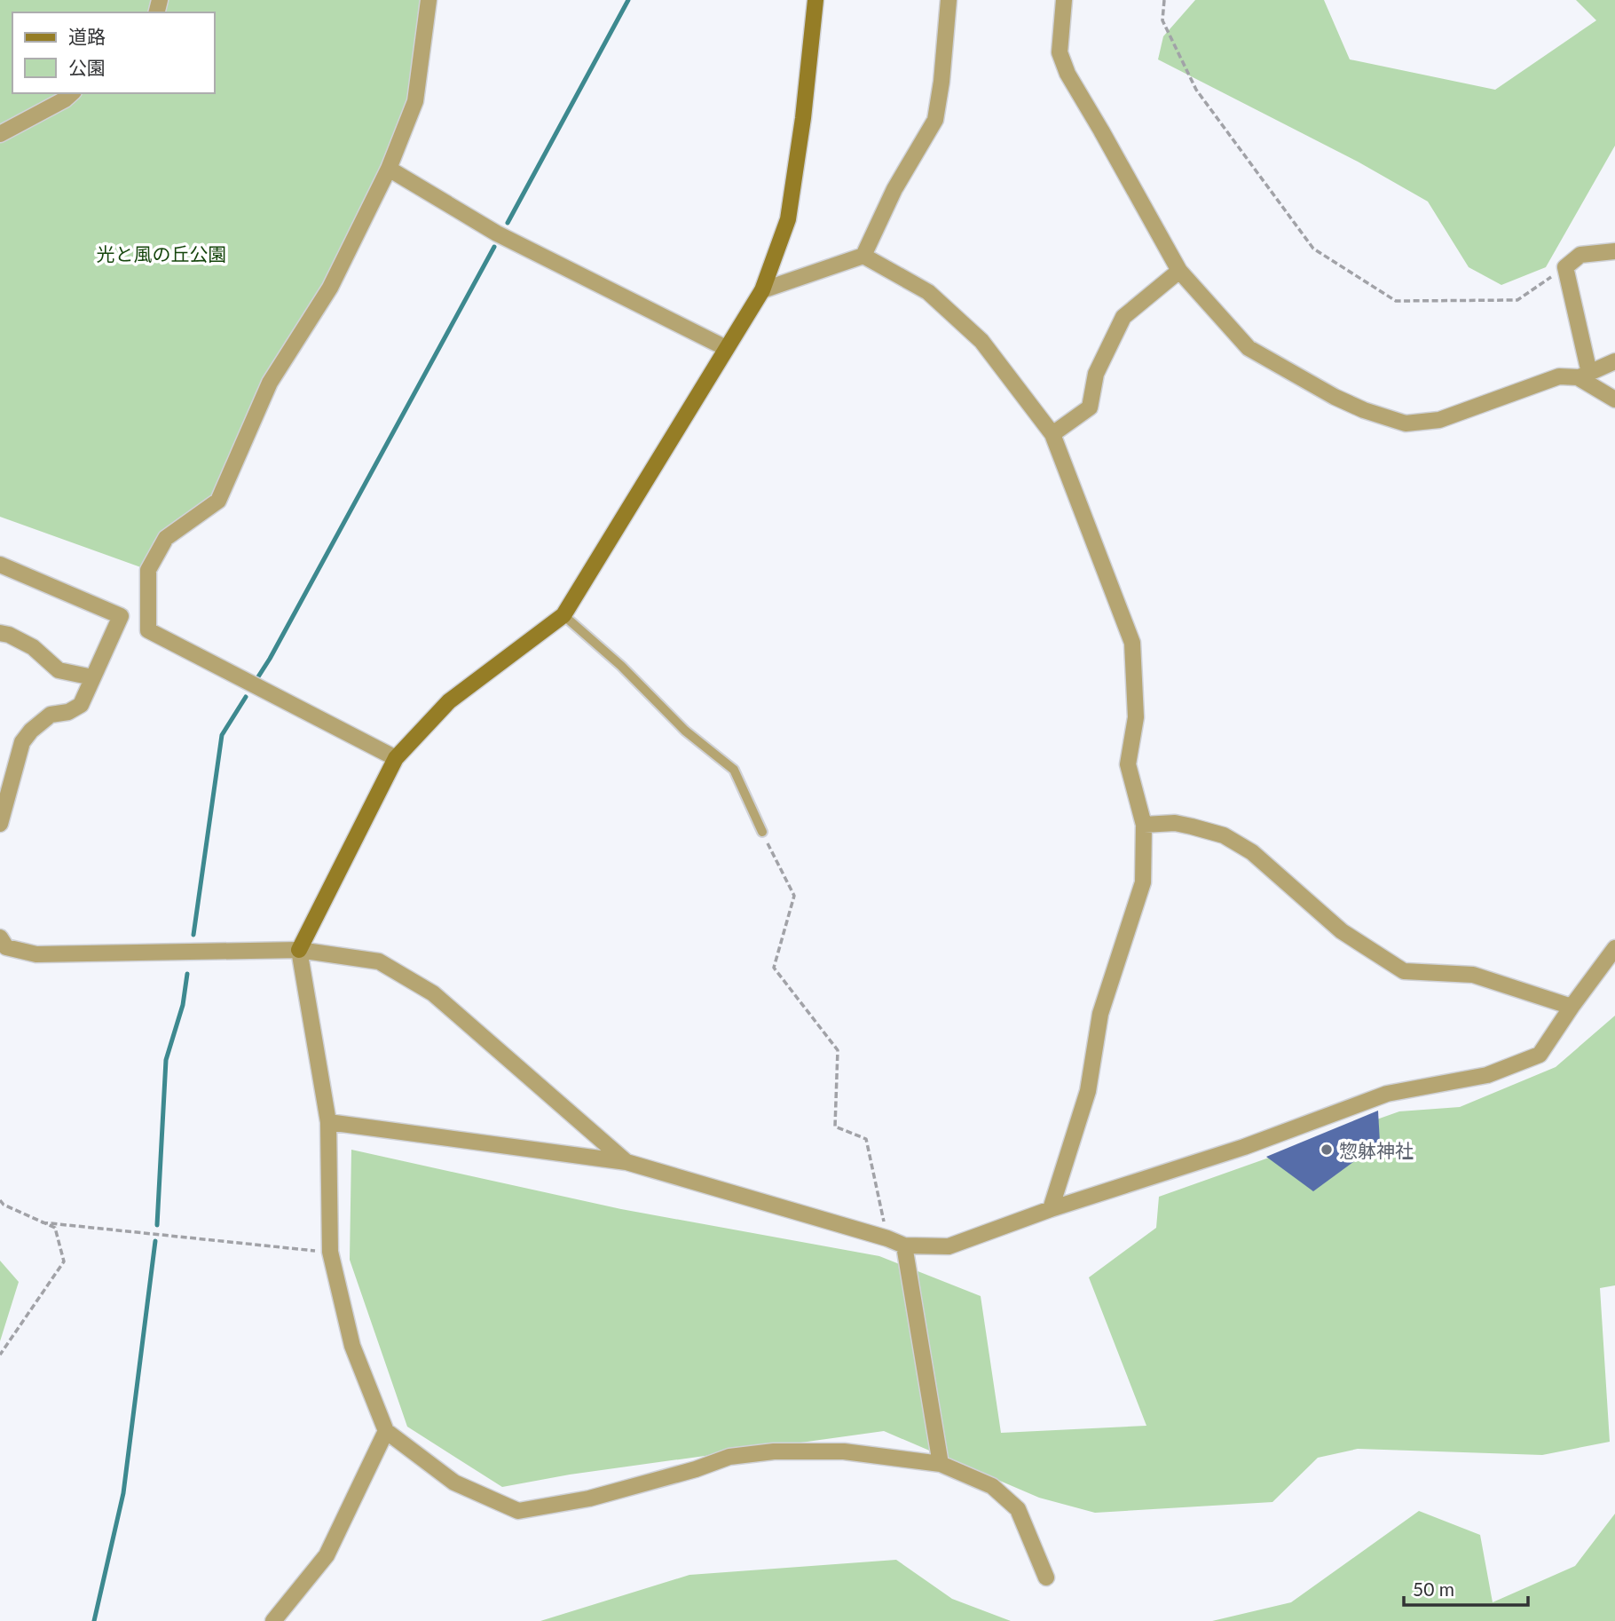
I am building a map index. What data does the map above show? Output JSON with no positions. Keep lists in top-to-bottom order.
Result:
{
  "parks": ["光と風の丘公園"],
  "places": ["惣躰神社"],
  "legend": ["道路", "公園"],
  "scale_bar": "50 m"
}
